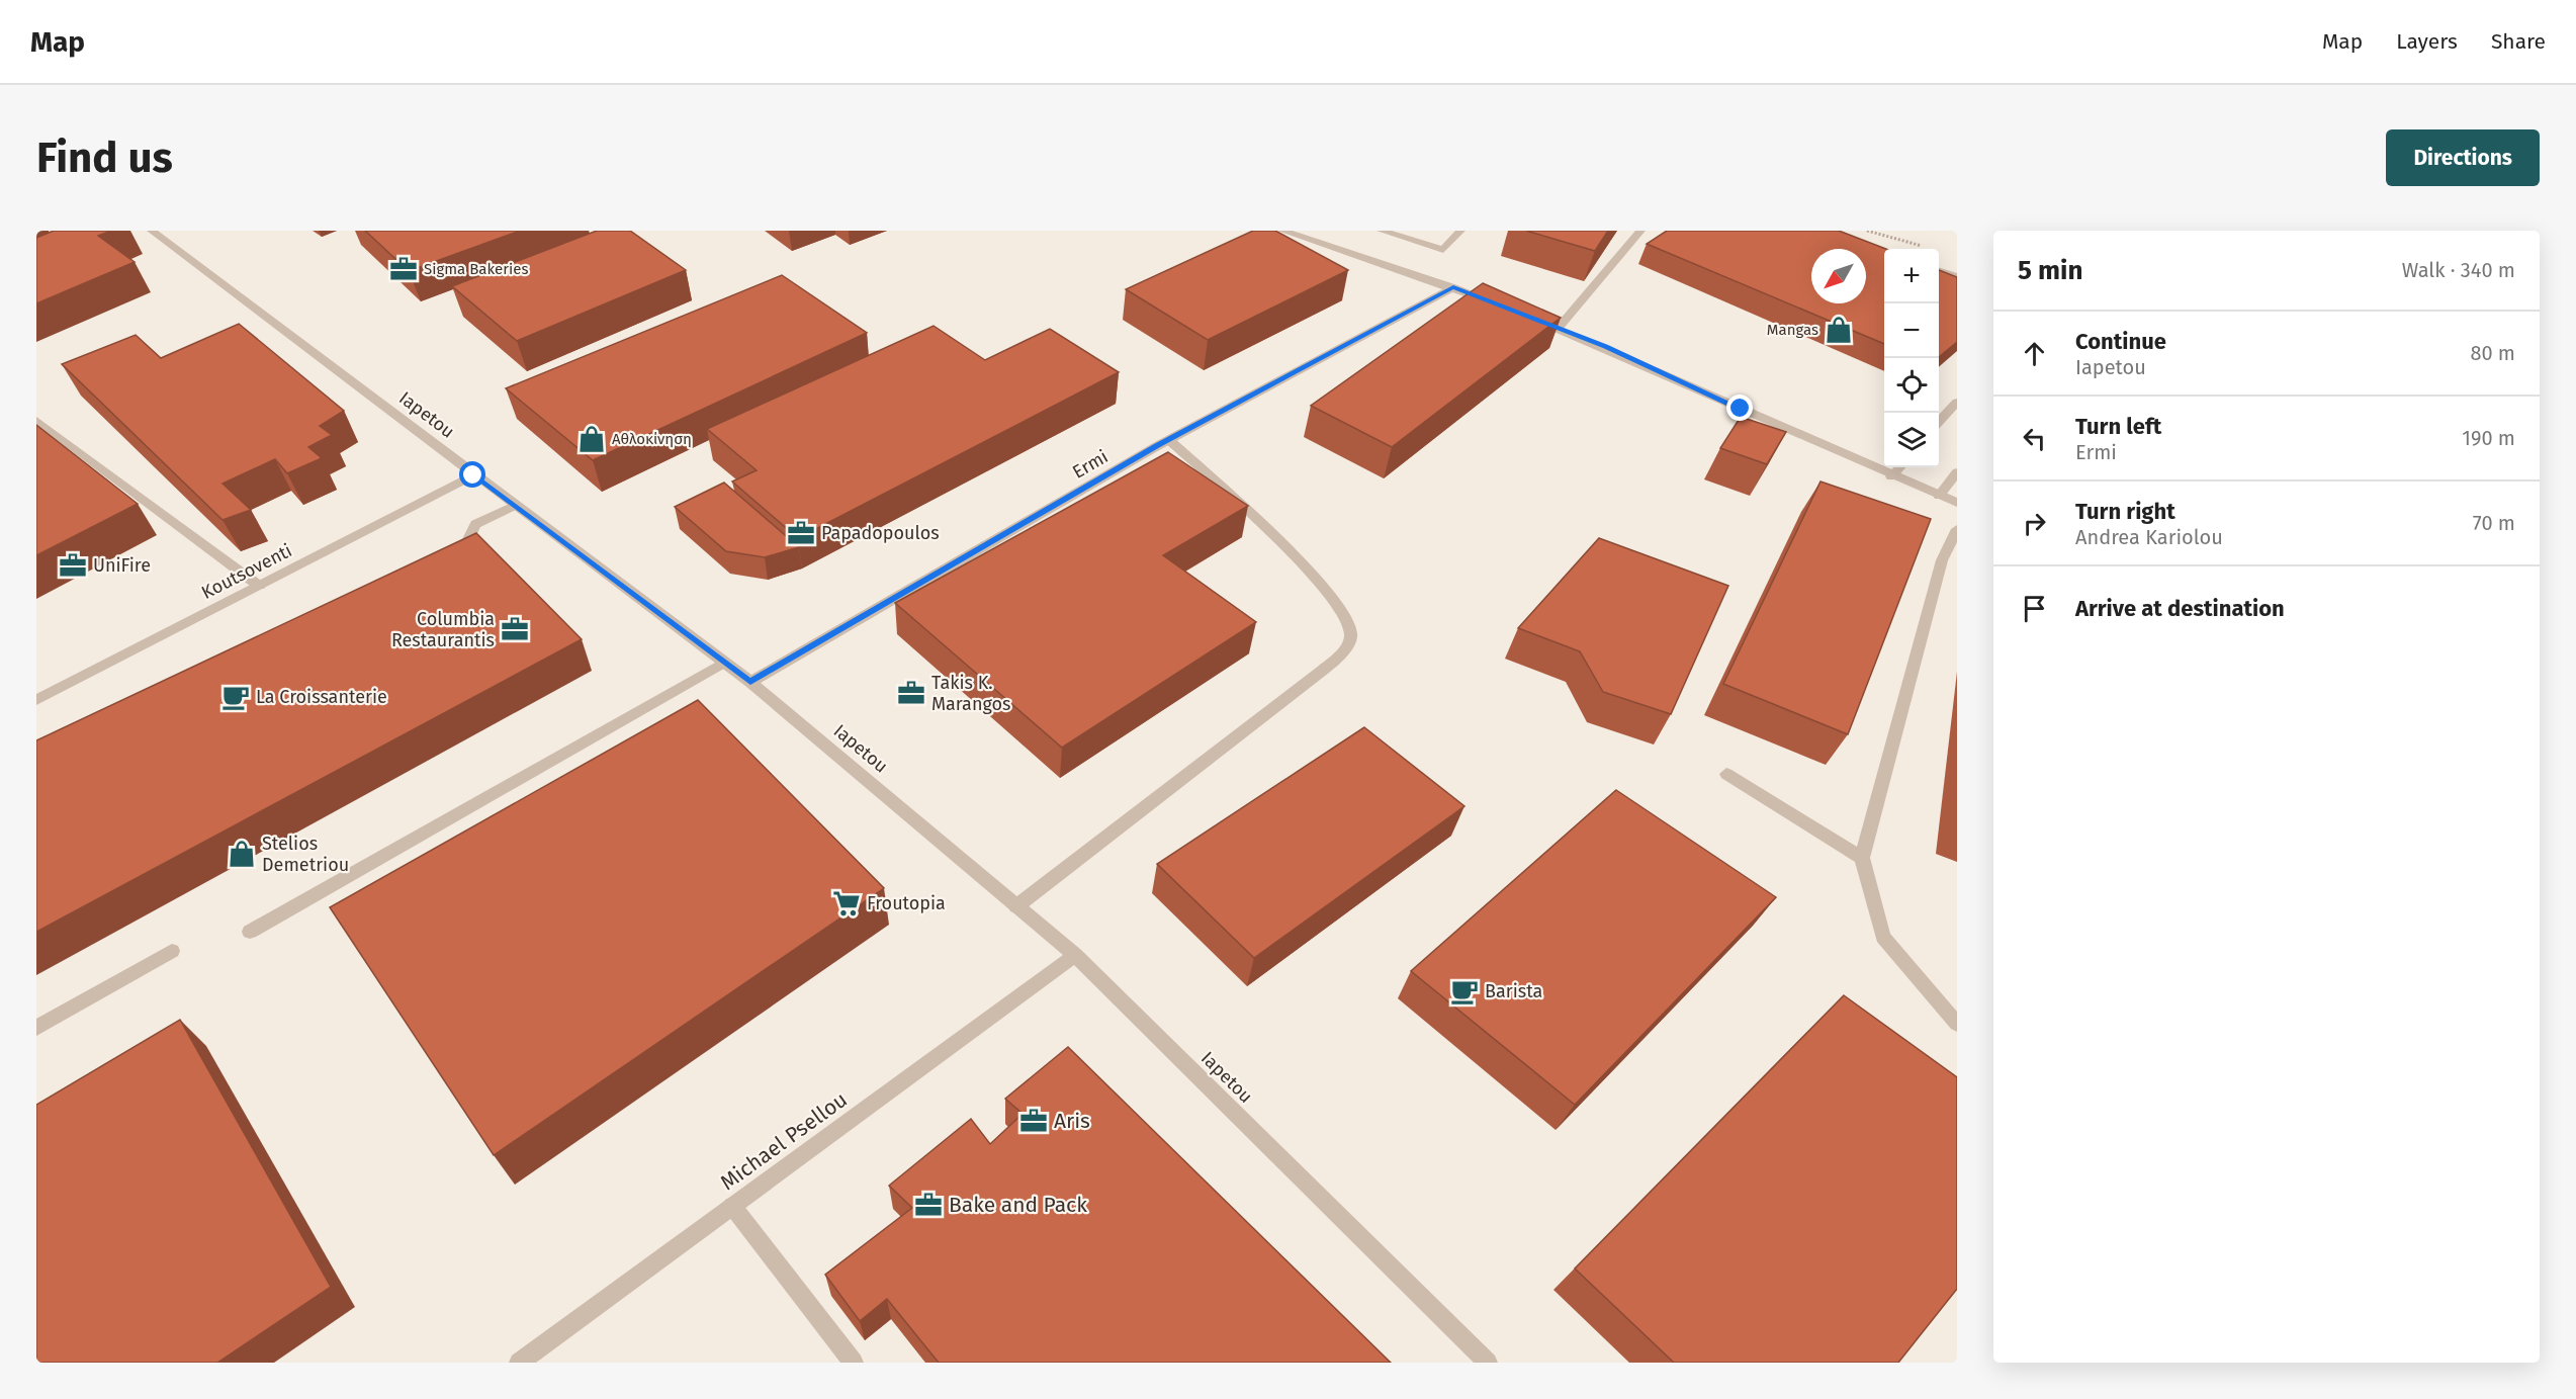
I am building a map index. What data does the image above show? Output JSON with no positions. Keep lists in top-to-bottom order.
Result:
{
  "streets": {
    "street": [
      "Iapetou",
      "Ermi",
      "Koutsoventi",
      "Michael Psellou"
    ]
  },
  "crossings": [
    ["Iapetou", "Ermi"],
    ["Iapetou", "Koutsoventi"],
    ["Iapetou", "Michael Psellou"]
  ],
  "places": {
    "office": [
      "Sigma Bakeries",
      "Papadopoulos",
      "UniFire",
      "Columbia Restaurantis",
      "Takis K. Marangos",
      "Aris",
      "Bake and Pack"
    ],
    "shop": ["Mangas", "Αθλοκίνηση", "Stelios Demetriou"],
    "cafe": ["La Croissanterie", "Barista"],
    "supermarket": ["Froutopia"]
  },
  "north": "bottom left",
  "page": {
    "header": "Map",
    "nav": ["Map", "Layers", "Share"],
    "buttons": "Directions",
    "title": "Find us",
    "heading": ["5 min", "Walk · 340 m"],
    "map_buttons": ["+", "−"],
    "list": [
      ["Continue", "Iapetou", "80 m"],
      ["Turn left", "Ermi", "190 m"],
      ["Turn right", "Andrea Kariolou", "70 m"],
      "Arrive at destination"
    ]
  }
}
